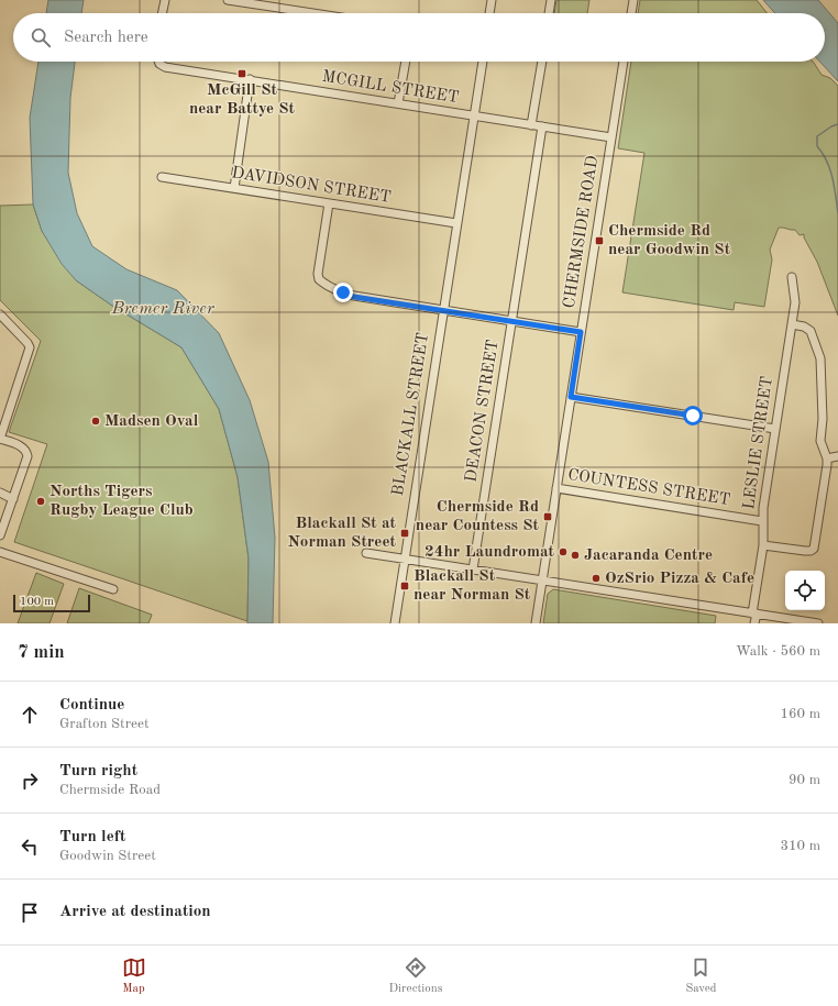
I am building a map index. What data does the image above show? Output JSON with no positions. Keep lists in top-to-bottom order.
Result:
{
  "streets": {
    "street": [
      "MCGILL STREET",
      "DAVIDSON STREET",
      "CHERMSIDE ROAD",
      "DEACON STREET",
      "BLACKALL STREET",
      "LESLIE STREET",
      "COUNTESS STREET"
    ]
  },
  "crossings": [
    ["MCGILL STREET", "CHERMSIDE ROAD"],
    ["MCGILL STREET", "DEACON STREET"],
    ["MCGILL STREET", "BLACKALL STREET"],
    ["DAVIDSON STREET", "BLACKALL STREET"],
    ["CHERMSIDE ROAD", "COUNTESS STREET"],
    ["LESLIE STREET", "COUNTESS STREET"]
  ],
  "water": ["Bremer River"],
  "places": {
    "transit": [
      "McGill St near Battye St",
      "Chermside Rd near Goodwin St",
      "Chermside Rd near Countess St",
      "Blackall St at Norman Street",
      "Blackall St near Norman St"
    ],
    "other": [
      "Madsen Oval",
      "Norths Tigers Rugby League Club",
      "24hr Laundromat",
      "Jacaranda Centre",
      "OzSrio Pizza & Cafe"
    ]
  },
  "scale_bar": "100 m",
  "page": {
    "search": "Search here",
    "scale": "100 m",
    "heading": ["7 min", "Walk · 560 m"],
    "list": [
      ["Continue", "Grafton Street", "160 m"],
      ["Turn right", "Chermside Road", "90 m"],
      ["Turn left", "Goodwin Street", "310 m"],
      "Arrive at destination"
    ],
    "nav": ["Map", "Directions", "Saved"]
  }
}
